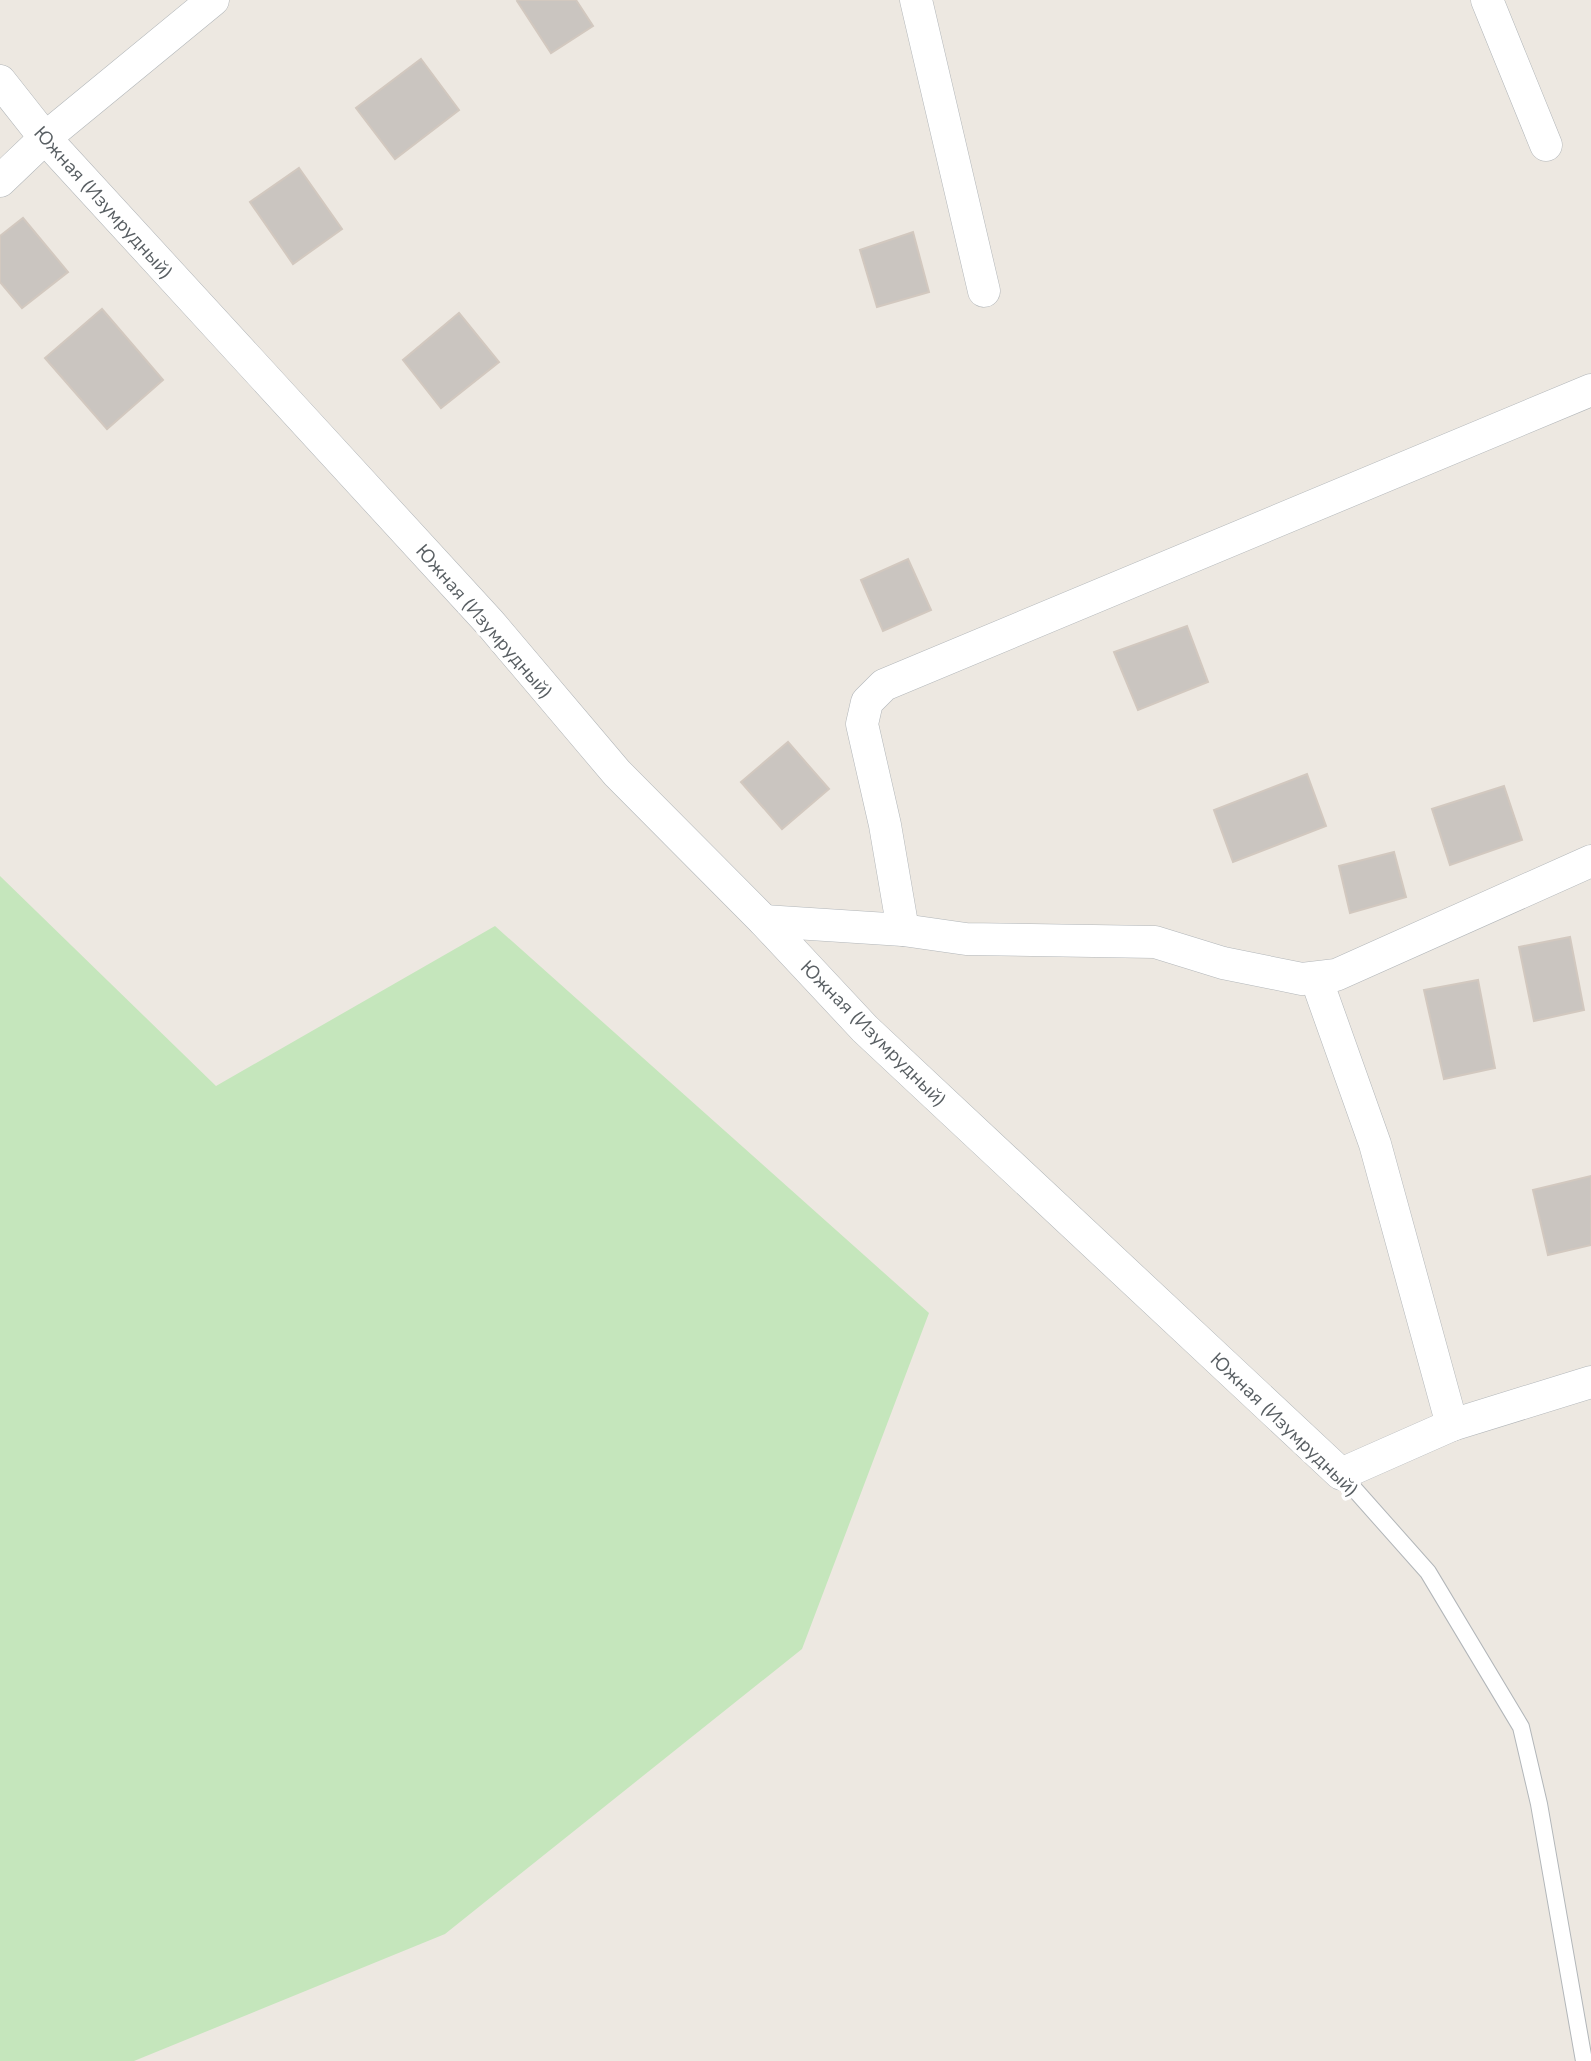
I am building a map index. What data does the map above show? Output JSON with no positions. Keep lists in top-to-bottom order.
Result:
{
  "streets": {
    "street": ["Южная (Изумрудный)"]
  }
}
